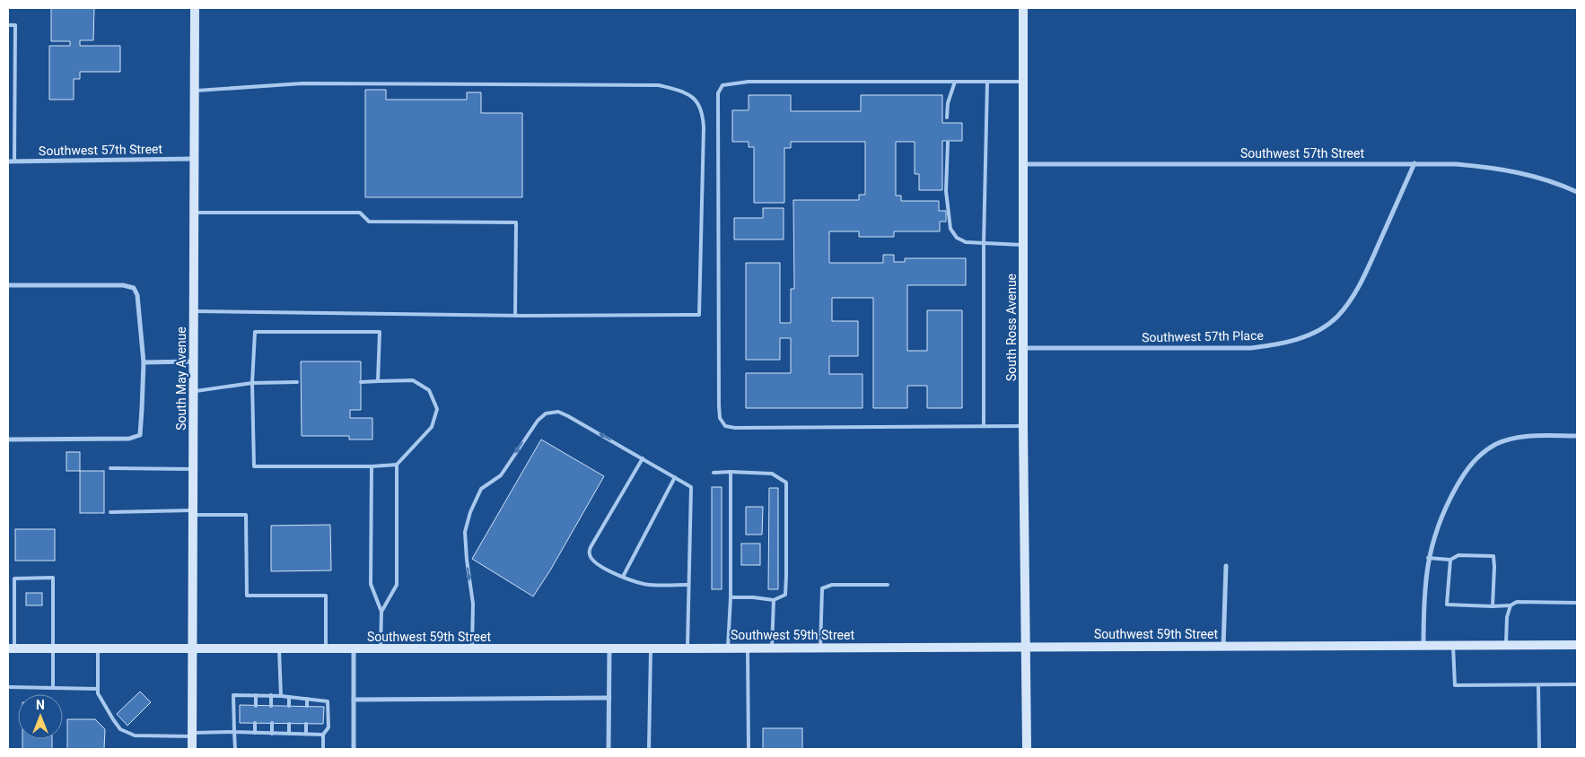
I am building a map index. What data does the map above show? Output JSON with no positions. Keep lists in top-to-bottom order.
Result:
{
  "streets": {
    "main road": ["South Ross Avenue", "South May Avenue", "Southwest 59th Street"],
    "street": ["Southwest 57th Street", "Southwest 57th Place"]
  },
  "crossings": [
    ["Southwest 57th Street", "South Ross Avenue"],
    ["Southwest 57th Street", "Southwest 57th Place"],
    ["Southwest 57th Street", "South May Avenue"],
    ["South Ross Avenue", "Southwest 57th Place"],
    ["South Ross Avenue", "Southwest 59th Street"],
    ["South May Avenue", "Southwest 59th Street"]
  ],
  "north": "top"
}
